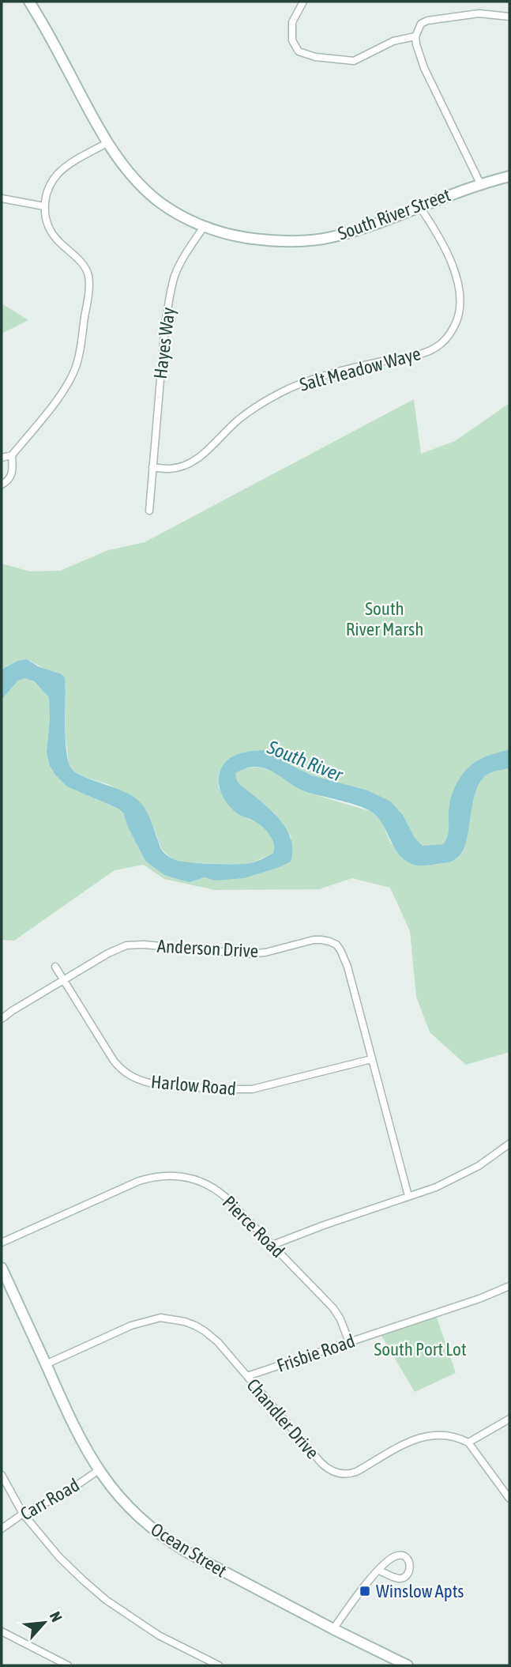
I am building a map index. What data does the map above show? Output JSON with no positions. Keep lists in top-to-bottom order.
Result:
{
  "streets": {
    "street": [
      "South River Street",
      "Hayes Way",
      "Salt Meadow Waye",
      "Anderson Drive",
      "Harlow Road",
      "Pierce Road",
      "Frisbie Road",
      "Chandler Drive",
      "Carr Road",
      "Ocean Street"
    ]
  },
  "crossings": [
    ["South River Street", "Hayes Way"],
    ["South River Street", "Salt Meadow Waye"],
    ["Hayes Way", "Salt Meadow Waye"],
    ["Anderson Drive", "Harlow Road"],
    ["Pierce Road", "Frisbie Road"],
    ["Frisbie Road", "Chandler Drive"],
    ["Chandler Drive", "Ocean Street"],
    ["Carr Road", "Ocean Street"]
  ],
  "water": ["South River"],
  "parks": ["South River Marsh", "South Port Lot"],
  "places": {
    "transit": ["Winslow Apts"]
  },
  "north": "top right"
}
